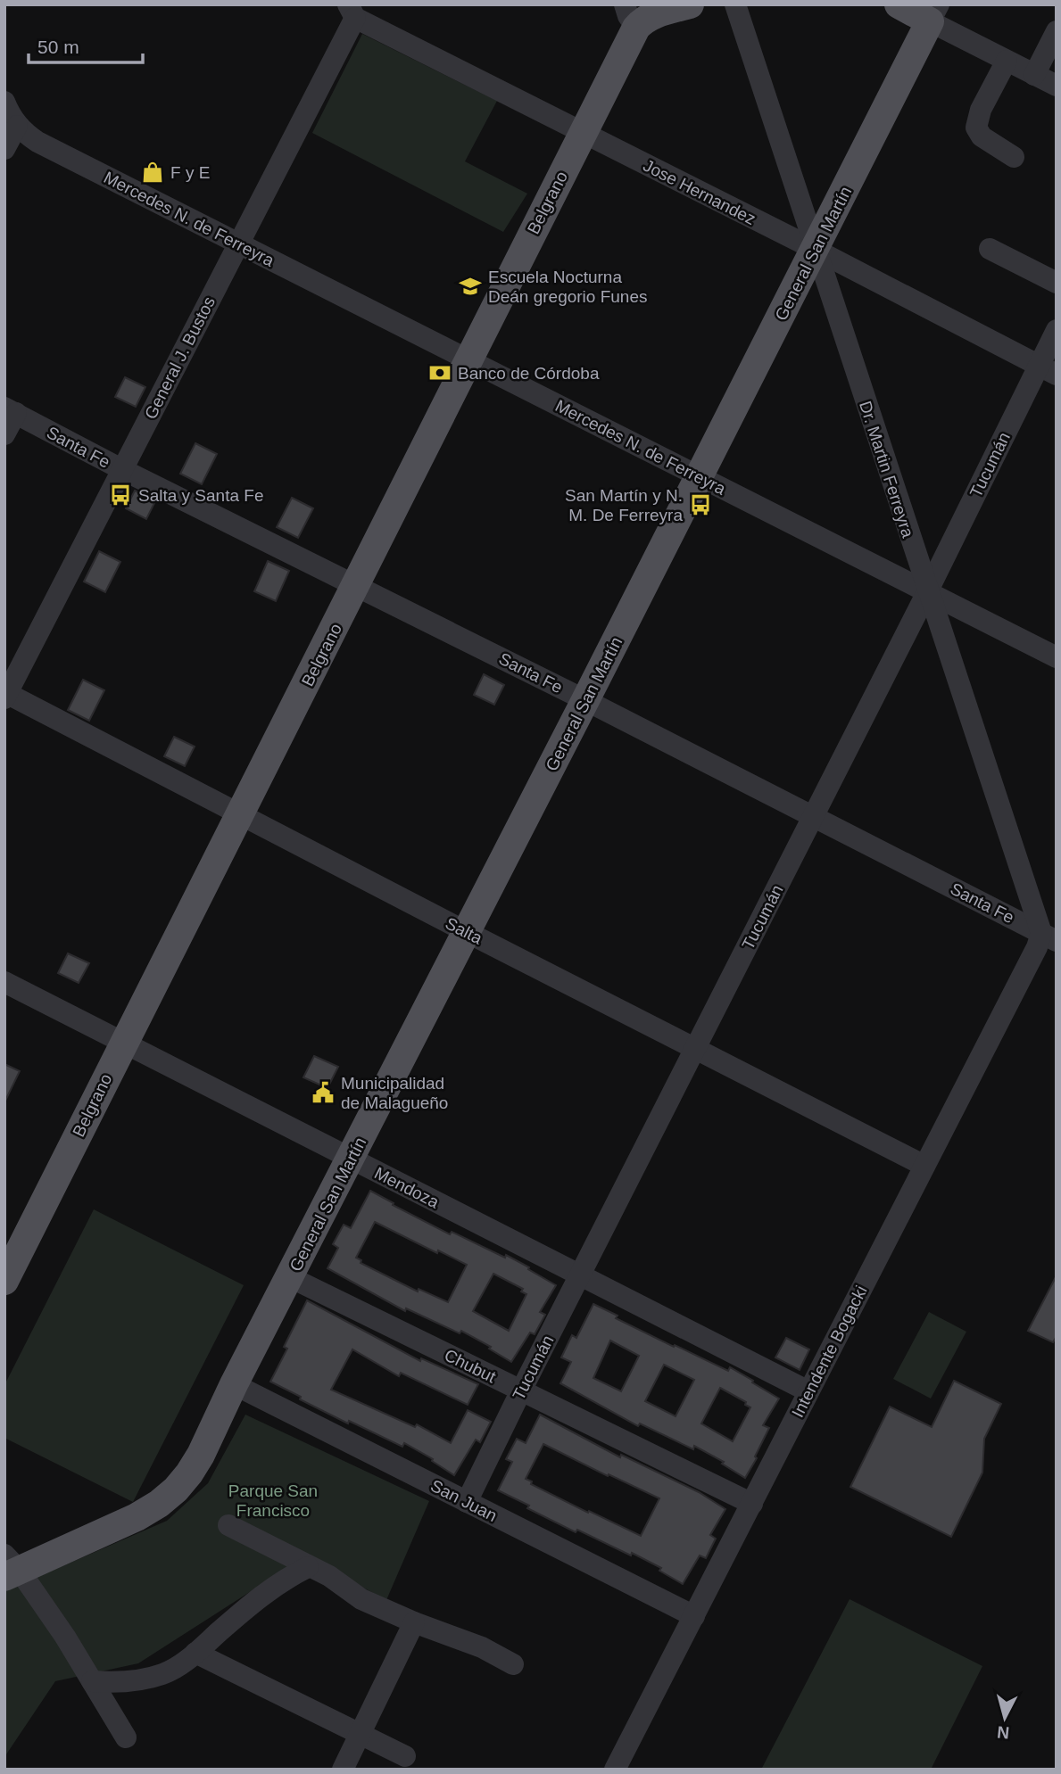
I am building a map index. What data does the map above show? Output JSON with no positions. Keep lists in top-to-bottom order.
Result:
{
  "streets": {
    "main road": ["Belgrano", "General San Martín"],
    "street": [
      "Jose Hernandez",
      "Mercedes N. de Ferreyra",
      "General J. Bustos",
      "Santa Fe",
      "Tucumán",
      "Dr. Martin Ferreyra",
      "Salta",
      "Mendoza",
      "Intendente Bogacki",
      "Chubut",
      "San Juan"
    ]
  },
  "crossings": [
    ["Jose Hernandez", "Belgrano"],
    ["Jose Hernandez", "General San Martín"],
    ["Jose Hernandez", "General J. Bustos"],
    ["Jose Hernandez", "Tucumán"],
    ["Jose Hernandez", "Dr. Martin Ferreyra"],
    ["Belgrano", "Mercedes N. de Ferreyra"],
    ["Belgrano", "Santa Fe"],
    ["Belgrano", "Salta"],
    ["Belgrano", "Mendoza"],
    ["Mercedes N. de Ferreyra", "General San Martín"],
    ["Mercedes N. de Ferreyra", "General J. Bustos"],
    ["Mercedes N. de Ferreyra", "Tucumán"],
    ["Mercedes N. de Ferreyra", "Dr. Martin Ferreyra"],
    ["General San Martín", "Santa Fe"],
    ["General San Martín", "Dr. Martin Ferreyra"],
    ["General San Martín", "Salta"],
    ["General San Martín", "Mendoza"],
    ["General San Martín", "Chubut"],
    ["General San Martín", "San Juan"],
    ["General J. Bustos", "Santa Fe"],
    ["General J. Bustos", "Salta"],
    ["Santa Fe", "Tucumán"],
    ["Santa Fe", "Dr. Martin Ferreyra"],
    ["Santa Fe", "Intendente Bogacki"],
    ["Tucumán", "Dr. Martin Ferreyra"],
    ["Tucumán", "Salta"],
    ["Tucumán", "Mendoza"],
    ["Tucumán", "Chubut"],
    ["Tucumán", "San Juan"],
    ["Dr. Martin Ferreyra", "Intendente Bogacki"],
    ["Salta", "Intendente Bogacki"],
    ["Mendoza", "Intendente Bogacki"],
    ["Intendente Bogacki", "Chubut"],
    ["Intendente Bogacki", "San Juan"]
  ],
  "parks": ["Parque San Francisco"],
  "places": {
    "shop": ["F y E"],
    "school or university": ["Escuela Nocturna Deán gregorio Funes"],
    "bank": ["Banco de Córdoba"],
    "bus stop": ["Salta y Santa Fe", "San Martín y N. M. De Ferreyra"],
    "public building": ["Municipalidad de Malagueño"]
  },
  "scale_bar": "50 m",
  "north": "bottom"
}
